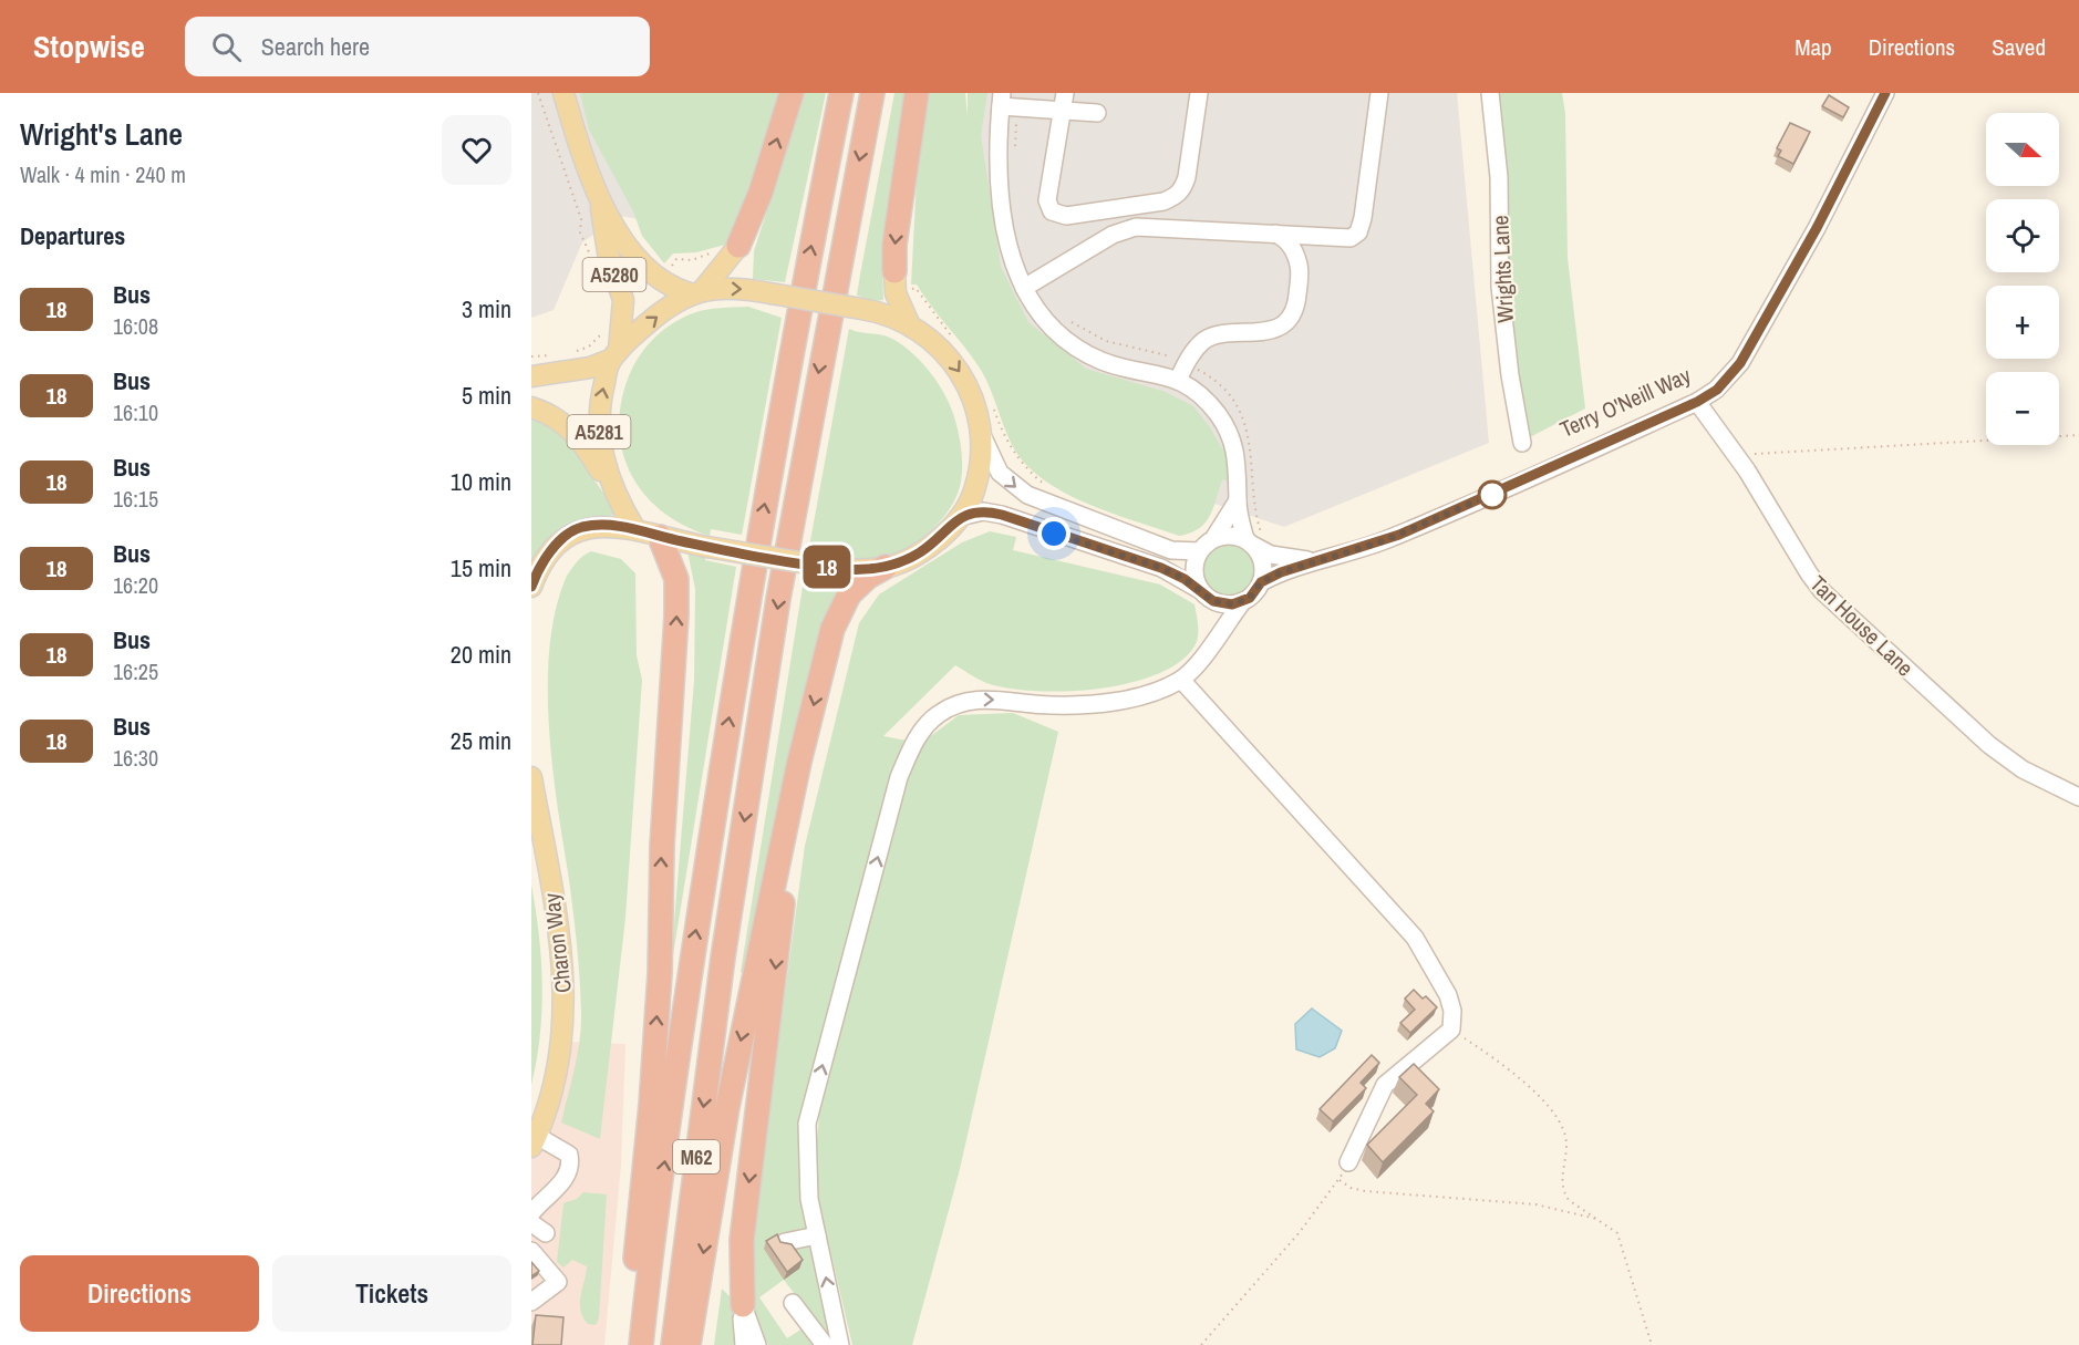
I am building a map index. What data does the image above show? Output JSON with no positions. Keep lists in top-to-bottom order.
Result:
{
  "streets": {
    "highway": ["M62"],
    "main road": ["A5280", "A5281", "Charon Way"],
    "street": ["Wrights Lane", "Tan House Lane"]
  },
  "crossings": [
    ["A5280", "A5281"]
  ],
  "lines": ["bus line 18"],
  "north": "right",
  "page": {
    "header": "Stopwise",
    "search": "Search here",
    "nav": ["Map", "Directions", "Saved"],
    "heading": [
      ["Wright's Lane", "Walk · 4 min · 240 m"],
      "Departures"
    ],
    "on_map": "18",
    "map_buttons": ["+", "−"],
    "list": [
      {
        "mark": "18",
        "name": "Bus",
        "note": "16:08",
        "value": "3 min"
      },
      {
        "mark": "18",
        "name": "Bus",
        "note": "16:10",
        "value": "5 min"
      },
      {
        "mark": "18",
        "name": "Bus",
        "note": "16:15",
        "value": "10 min"
      },
      {
        "mark": "18",
        "name": "Bus",
        "note": "16:20",
        "value": "15 min"
      },
      {
        "mark": "18",
        "name": "Bus",
        "note": "16:25",
        "value": "20 min"
      },
      {
        "mark": "18",
        "name": "Bus",
        "note": "16:30",
        "value": "25 min"
      }
    ],
    "buttons": ["Directions", "Tickets"]
  }
}
